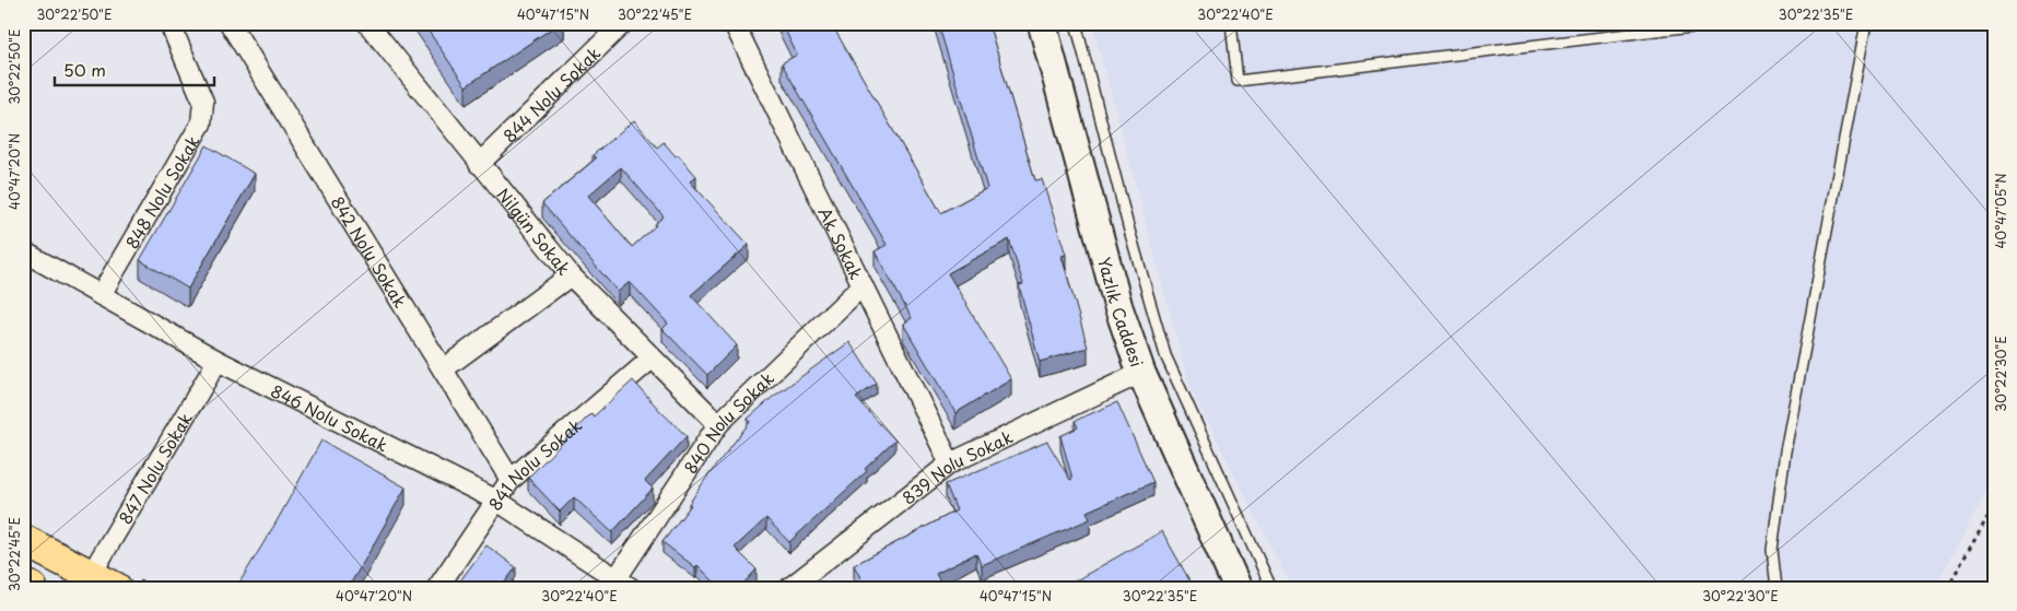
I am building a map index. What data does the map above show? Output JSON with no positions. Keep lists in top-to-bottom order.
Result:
{
  "streets": {
    "main road": ["Yazlık Caddesi"],
    "street": [
      "844 Nolu Sokak",
      "848 Nolu Sokak",
      "Nilgün Sokak",
      "Ak Sokak",
      "842 Nolu Sokak",
      "846 Nolu Sokak",
      "840 Nolu Sokak",
      "841 Nolu Sokak",
      "847 Nolu Sokak",
      "839 Nolu Sokak"
    ]
  },
  "crossings": [
    ["844 Nolu Sokak", "Nilgün Sokak"],
    ["848 Nolu Sokak", "846 Nolu Sokak"],
    ["Nilgün Sokak", "840 Nolu Sokak"],
    ["Nilgün Sokak", "841 Nolu Sokak"],
    ["Ak Sokak", "840 Nolu Sokak"],
    ["Ak Sokak", "839 Nolu Sokak"],
    ["842 Nolu Sokak", "841 Nolu Sokak"],
    ["Yazlık Caddesi", "839 Nolu Sokak"],
    ["846 Nolu Sokak", "840 Nolu Sokak"],
    ["846 Nolu Sokak", "841 Nolu Sokak"],
    ["846 Nolu Sokak", "847 Nolu Sokak"]
  ],
  "scale_bar": "50 m",
  "coordinates": [
    "30°22'50\"E",
    "40°47'15\"N",
    "30°22'45\"E",
    "30°22'40\"E",
    "30°22'35\"E",
    "40°47'20\"N",
    "40°47'05\"N",
    "30°22'30\"E"
  ]
}
